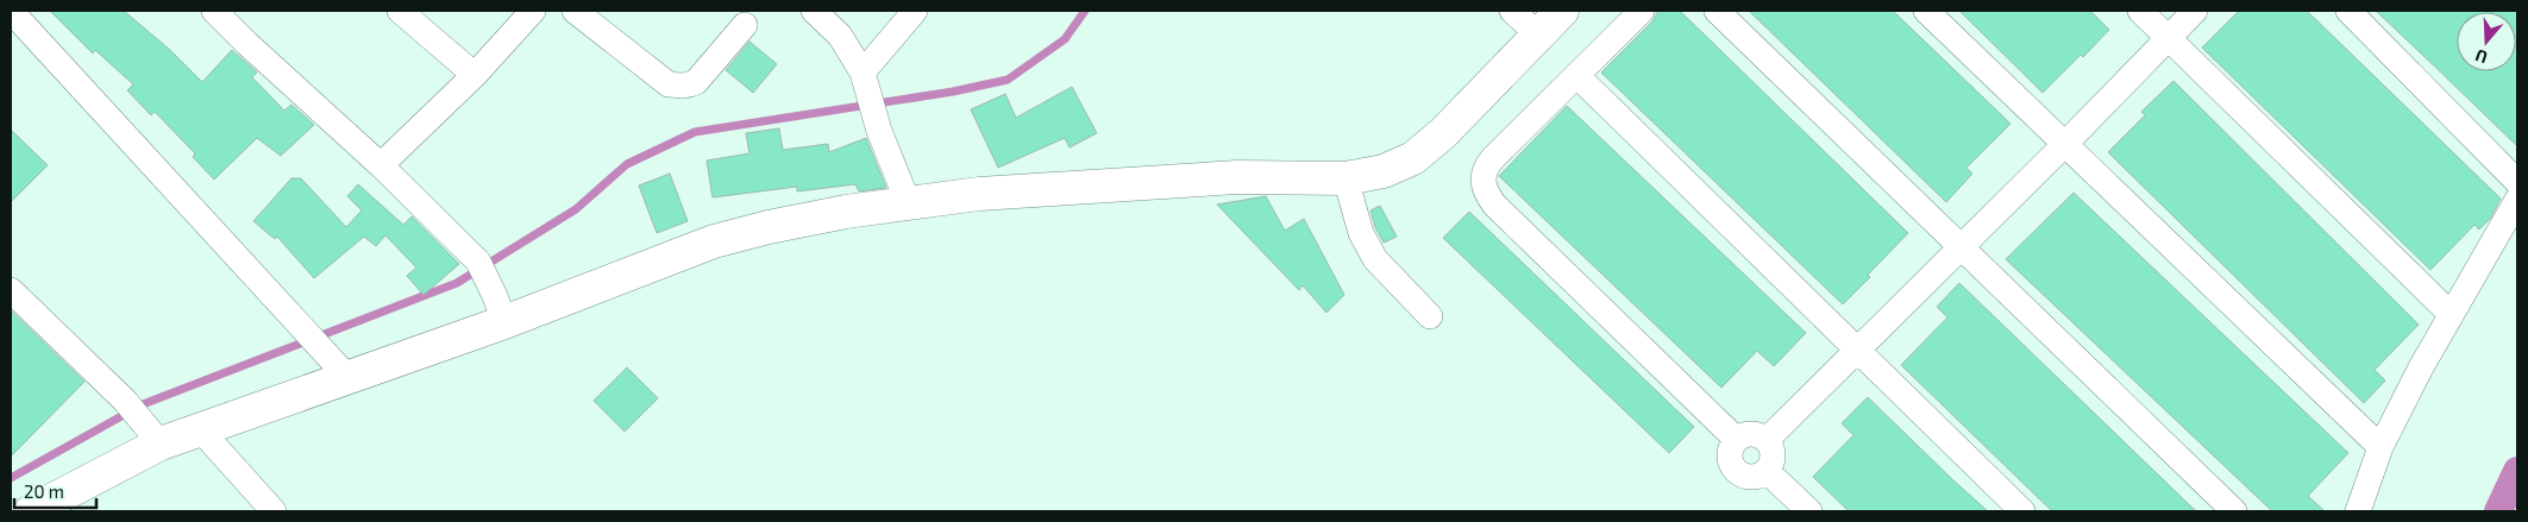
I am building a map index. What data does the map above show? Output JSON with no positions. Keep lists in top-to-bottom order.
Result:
{
  "scale_bar": "20 m",
  "north": "bottom"
}
